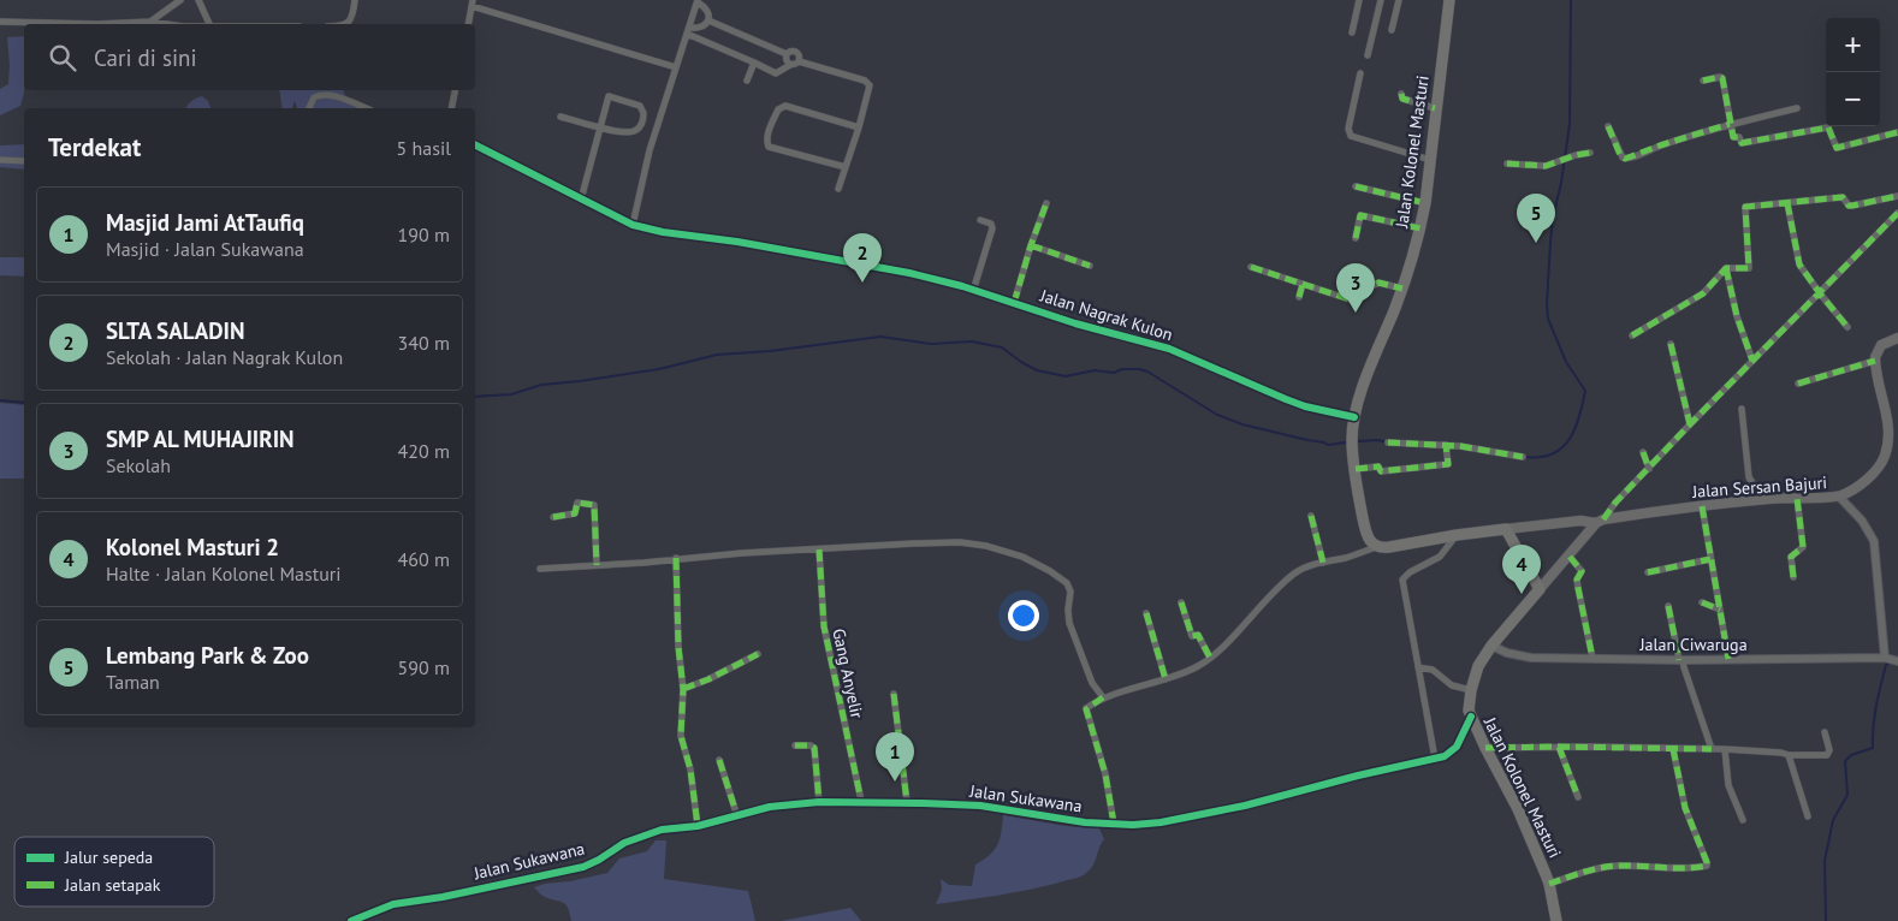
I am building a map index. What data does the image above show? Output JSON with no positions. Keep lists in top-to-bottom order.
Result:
{
  "streets": {
    "main road": ["Jalan Kolonel Masturi", "Jalan Sersan Bajuri"],
    "street": [
      "Jalan Nagrak Kulon",
      "Jalan Ciwaruga",
      "Gang Anyelir",
      "Jalan Sukawana"
    ]
  },
  "crossings": [
    ["Jalan Kolonel Masturi", "Jalan Nagrak Kulon"],
    ["Jalan Kolonel Masturi", "Jalan Ciwaruga"],
    ["Jalan Kolonel Masturi", "Jalan Sukawana"],
    ["Gang Anyelir", "Jalan Sukawana"]
  ],
  "legend": ["Jalur sepeda", "Jalan setapak"],
  "page": {
    "map_buttons": ["+", "−"],
    "search": "Cari di sini",
    "heading": ["Terdekat", "5 hasil"],
    "list": [
      {
        "mark": "1",
        "name": "Masjid Jami AtTaufiq",
        "note": "Masjid · Jalan Sukawana",
        "value": "190 m"
      },
      {
        "mark": "2",
        "name": "SLTA SALADIN",
        "note": "Sekolah · Jalan Nagrak Kulon",
        "value": "340 m"
      },
      {
        "mark": "3",
        "name": "SMP AL MUHAJIRIN",
        "note": "Sekolah",
        "value": "420 m"
      },
      {
        "mark": "4",
        "name": "Kolonel Masturi 2",
        "note": "Halte · Jalan Kolonel Masturi",
        "value": "460 m"
      },
      {
        "mark": "5",
        "name": "Lembang Park & Zoo",
        "note": "Taman",
        "value": "590 m"
      }
    ],
    "pins": [
      "5",
      "2",
      "3",
      "4",
      "1"
    ]
  }
}
